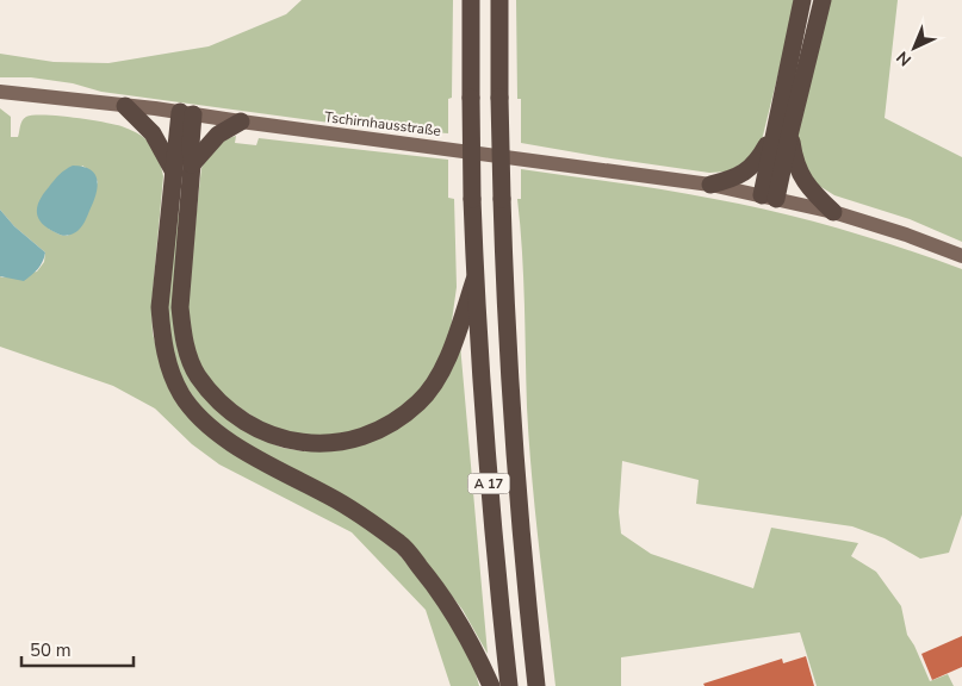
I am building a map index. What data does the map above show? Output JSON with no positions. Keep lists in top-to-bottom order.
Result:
{
  "streets": {
    "highway": ["A 17"],
    "main road": ["Tschirnhausstraße"]
  },
  "scale_bar": "50 m",
  "north": "bottom left"
}
